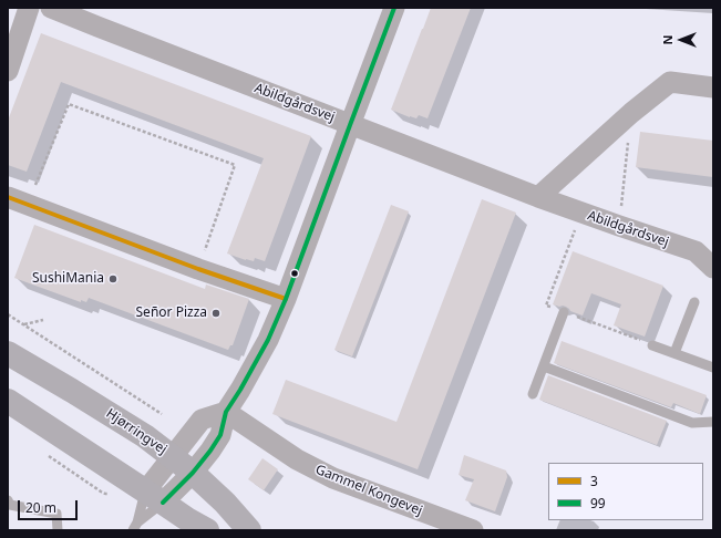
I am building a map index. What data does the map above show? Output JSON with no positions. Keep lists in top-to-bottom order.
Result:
{
  "streets": {
    "main road": ["Hjørringvej"],
    "street": ["Abildgårdsvej", "Gammel Kongevej"]
  },
  "places": ["SushiMania", "Señor Pizza"],
  "lines": ["transit line 99", "transit line 3"],
  "legend": ["3", "99"],
  "scale_bar": "20 m",
  "north": "left"
}
